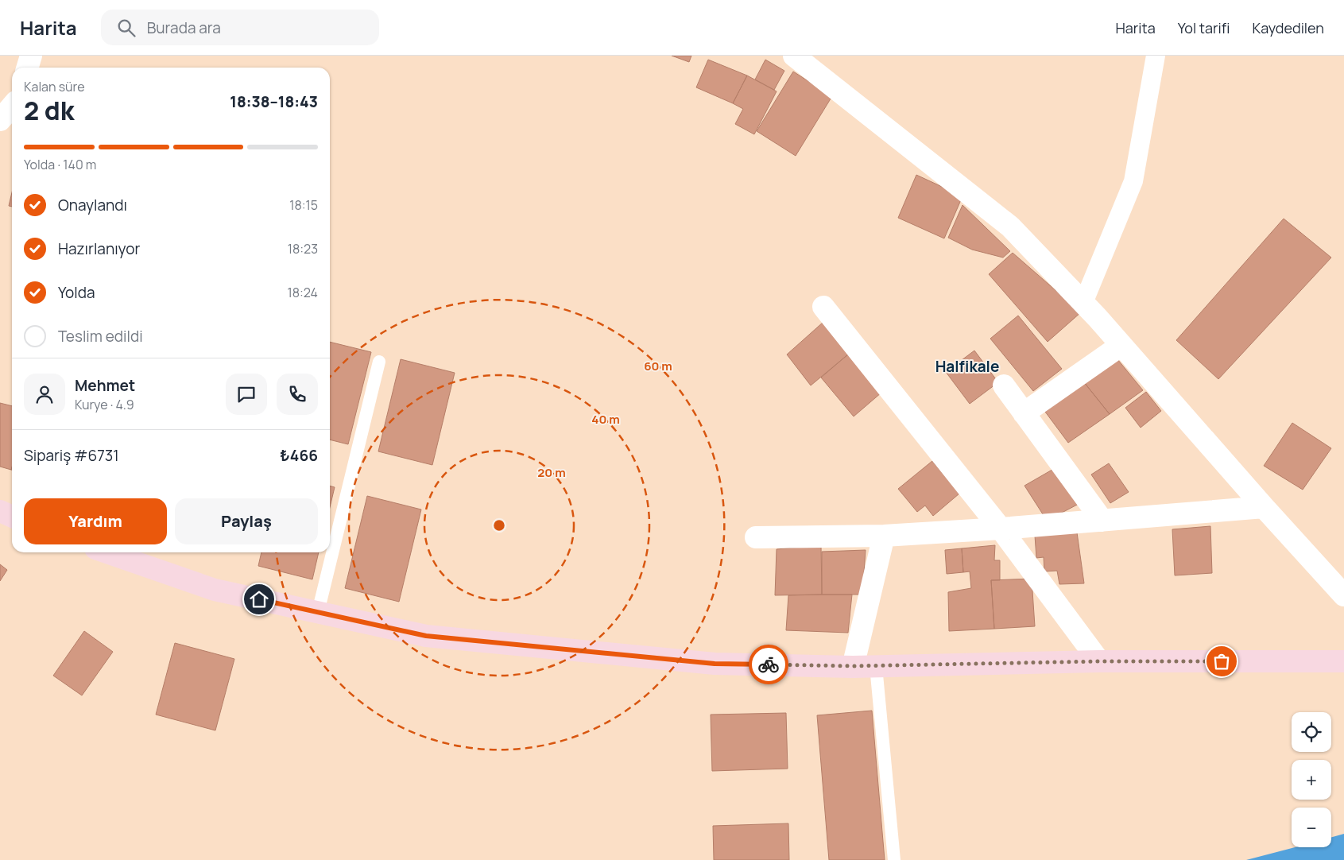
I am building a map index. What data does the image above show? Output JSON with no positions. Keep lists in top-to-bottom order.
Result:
{
  "districts": ["Halfikale"],
  "page": {
    "header": "Harita",
    "search": "Burada ara",
    "nav": ["Harita", "Yol tarifi", "Kaydedilen"],
    "heading": ["2 dk", "Kalan süre", "18:38–18:43"],
    "panel": [
      "Mehmet",
      "Kurye · 4.9",
      "Sipariş #6731",
      "₺466"
    ],
    "bar": "Yolda · 140 m",
    "list": [
      ["Onaylandı", "18:15"],
      ["Hazırlanıyor", "18:23"],
      ["Yolda", "18:24"],
      "Teslim edildi"
    ],
    "buttons": ["Yardım", "Paylaş"],
    "map_buttons": ["+", "−"]
  },
  "rings": ["60 m", "40 m", "20 m"]
}
